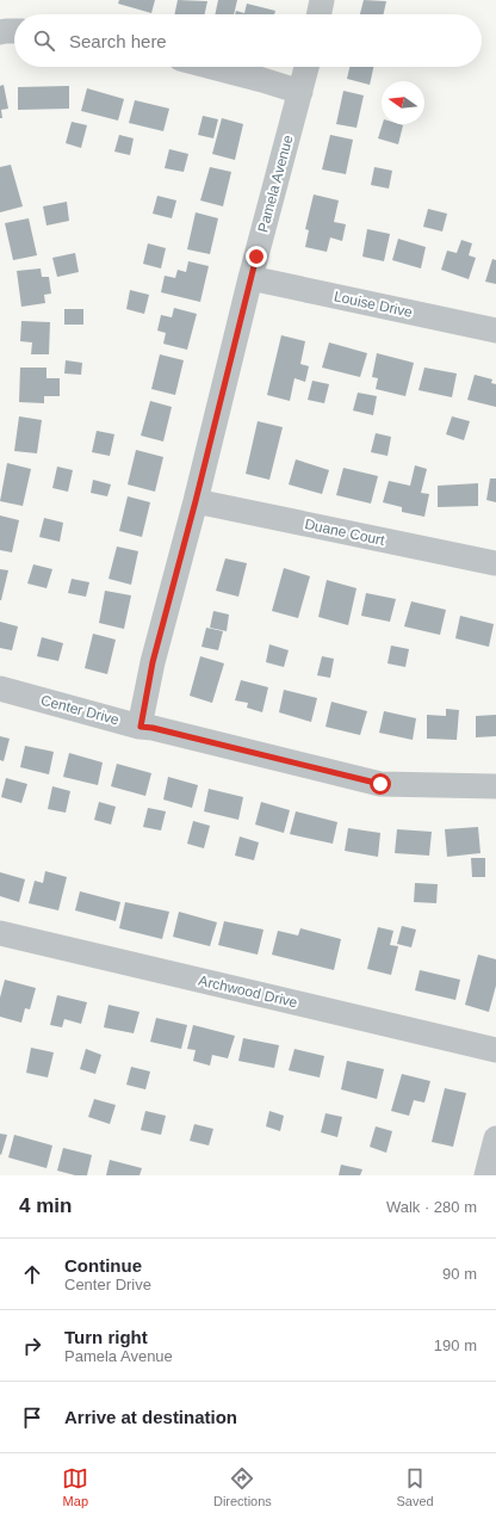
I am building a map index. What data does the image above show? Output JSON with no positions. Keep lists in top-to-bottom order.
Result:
{
  "streets": {
    "street": [
      "Pamela Avenue",
      "Louise Drive",
      "Duane Court",
      "Center Drive",
      "Archwood Drive"
    ]
  },
  "crossings": [
    ["Pamela Avenue", "Louise Drive"],
    ["Pamela Avenue", "Duane Court"],
    ["Pamela Avenue", "Center Drive"]
  ],
  "north": "left",
  "page": {
    "search": "Search here",
    "heading": ["4 min", "Walk · 280 m"],
    "list": [
      ["Continue", "Center Drive", "90 m"],
      ["Turn right", "Pamela Avenue", "190 m"],
      "Arrive at destination"
    ],
    "nav": ["Map", "Directions", "Saved"]
  }
}
